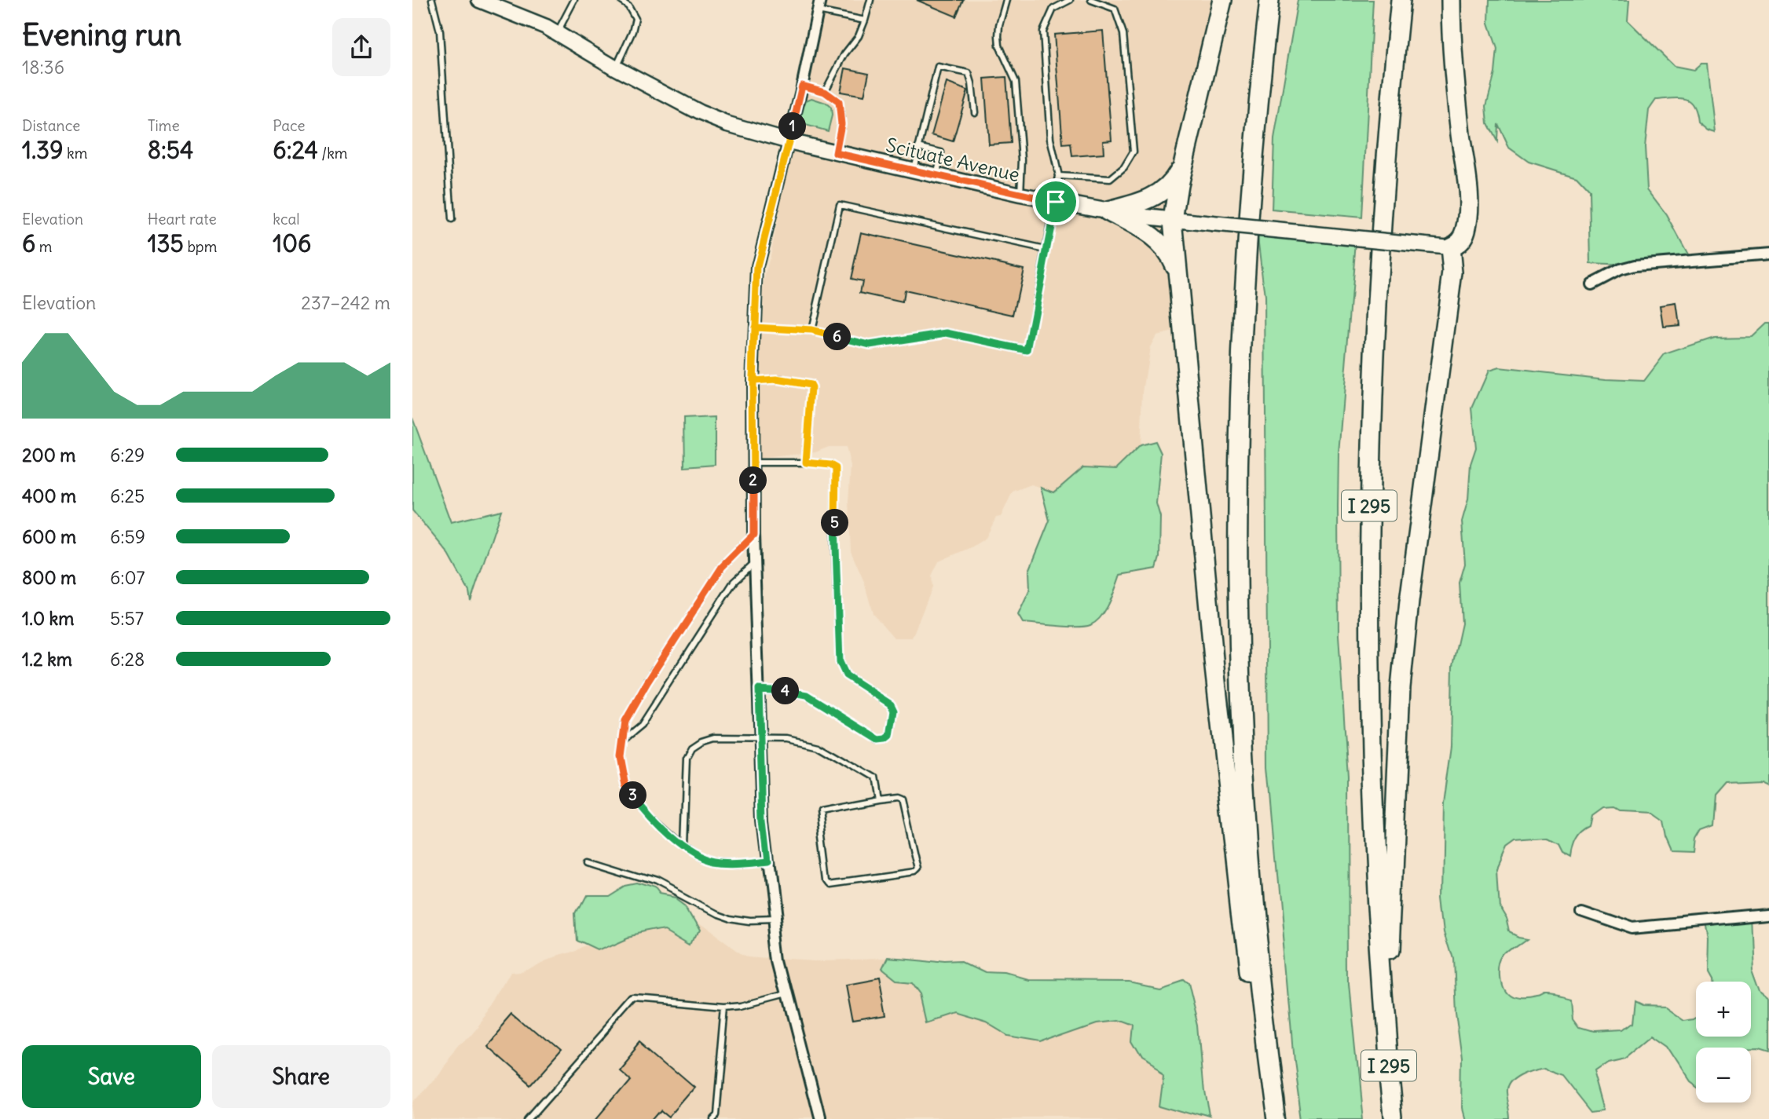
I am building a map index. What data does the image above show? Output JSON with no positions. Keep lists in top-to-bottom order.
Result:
{
  "streets": {
    "highway": ["I 295"],
    "main road": ["Scituate Avenue"]
  },
  "page": {
    "heading": ["Evening run", "18:36"],
    "stats": [
      ["Distance", "1.39 km"],
      ["Time", "8:54"],
      ["Pace", "6:24 /km"],
      ["Elevation", "6 m"],
      ["Heart rate", "135 bpm"],
      ["kcal", "106"]
    ],
    "pins": [
      "1",
      "6",
      "2",
      "5",
      "4",
      "3"
    ],
    "chart": ["Elevation", "237–242 m"],
    "list": [
      {
        "name": "200 m",
        "note": "6:29"
      },
      {
        "name": "400 m",
        "note": "6:25"
      },
      {
        "name": "600 m",
        "note": "6:59"
      },
      {
        "name": "800 m",
        "note": "6:07"
      },
      {
        "name": "1.0 km",
        "note": "5:57"
      },
      {
        "name": "1.2 km",
        "note": "6:28"
      }
    ],
    "map_buttons": ["+", "−"],
    "buttons": ["Save", "Share"]
  }
}
